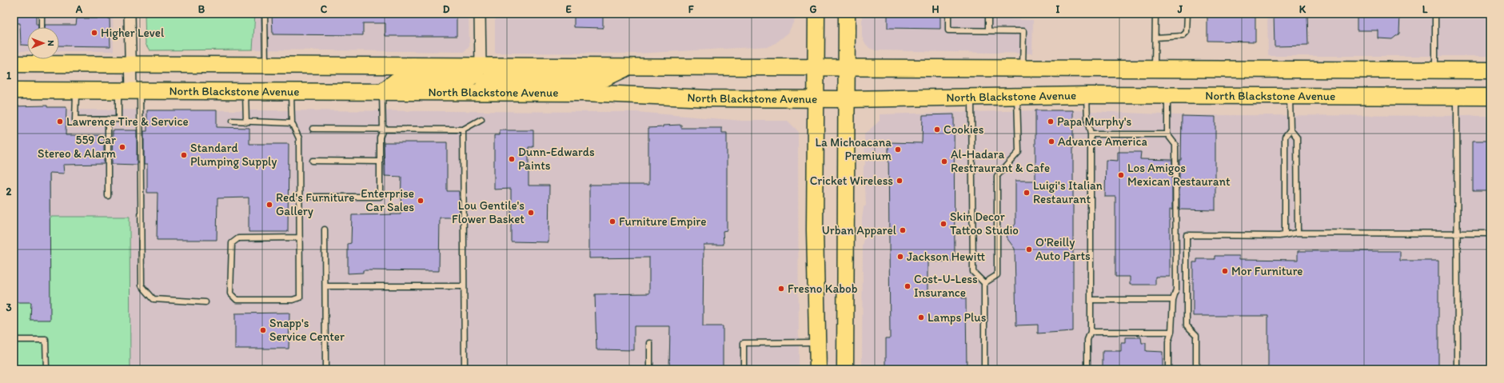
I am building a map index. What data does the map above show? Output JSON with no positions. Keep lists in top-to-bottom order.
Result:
{
  "streets": {
    "main road": ["North Blackstone Avenue"]
  },
  "places": [
    "Higher Level",
    "Lawrence Tire & Service",
    "Papa Murphy's",
    "Cookies",
    "Advance America",
    "559 Car Stereo & Alarm",
    "La Michoacana Premium",
    "Standard Plumping Supply",
    "Dunn-Edwards Paints",
    "Al-Hadara Restraurant & Cafe",
    "Los Amigos Mexican Restaurant",
    "Cricket Wireless",
    "Luigi's Italian Restaurant",
    "Enterprise Car Sales",
    "Red's Furniture Gallery",
    "Lou Gentile's Flower Basket",
    "Furniture Empire",
    "Skin Decor Tattoo Studio",
    "Urban Apparel",
    "O'Reilly Auto Parts",
    "Jackson Hewitt",
    "Mor Furniture",
    "Cost-U-Less Insurance",
    "Fresno Kabob",
    "Lamps Plus",
    "Snapp's Service Center"
  ],
  "north": "right",
  "grid": {
    "columns": [
      "A",
      "B",
      "C",
      "D",
      "E",
      "F",
      "G",
      "H",
      "I",
      "J",
      "K",
      "L"
    ],
    "rows": ["1", "2", "3"]
  }
}
